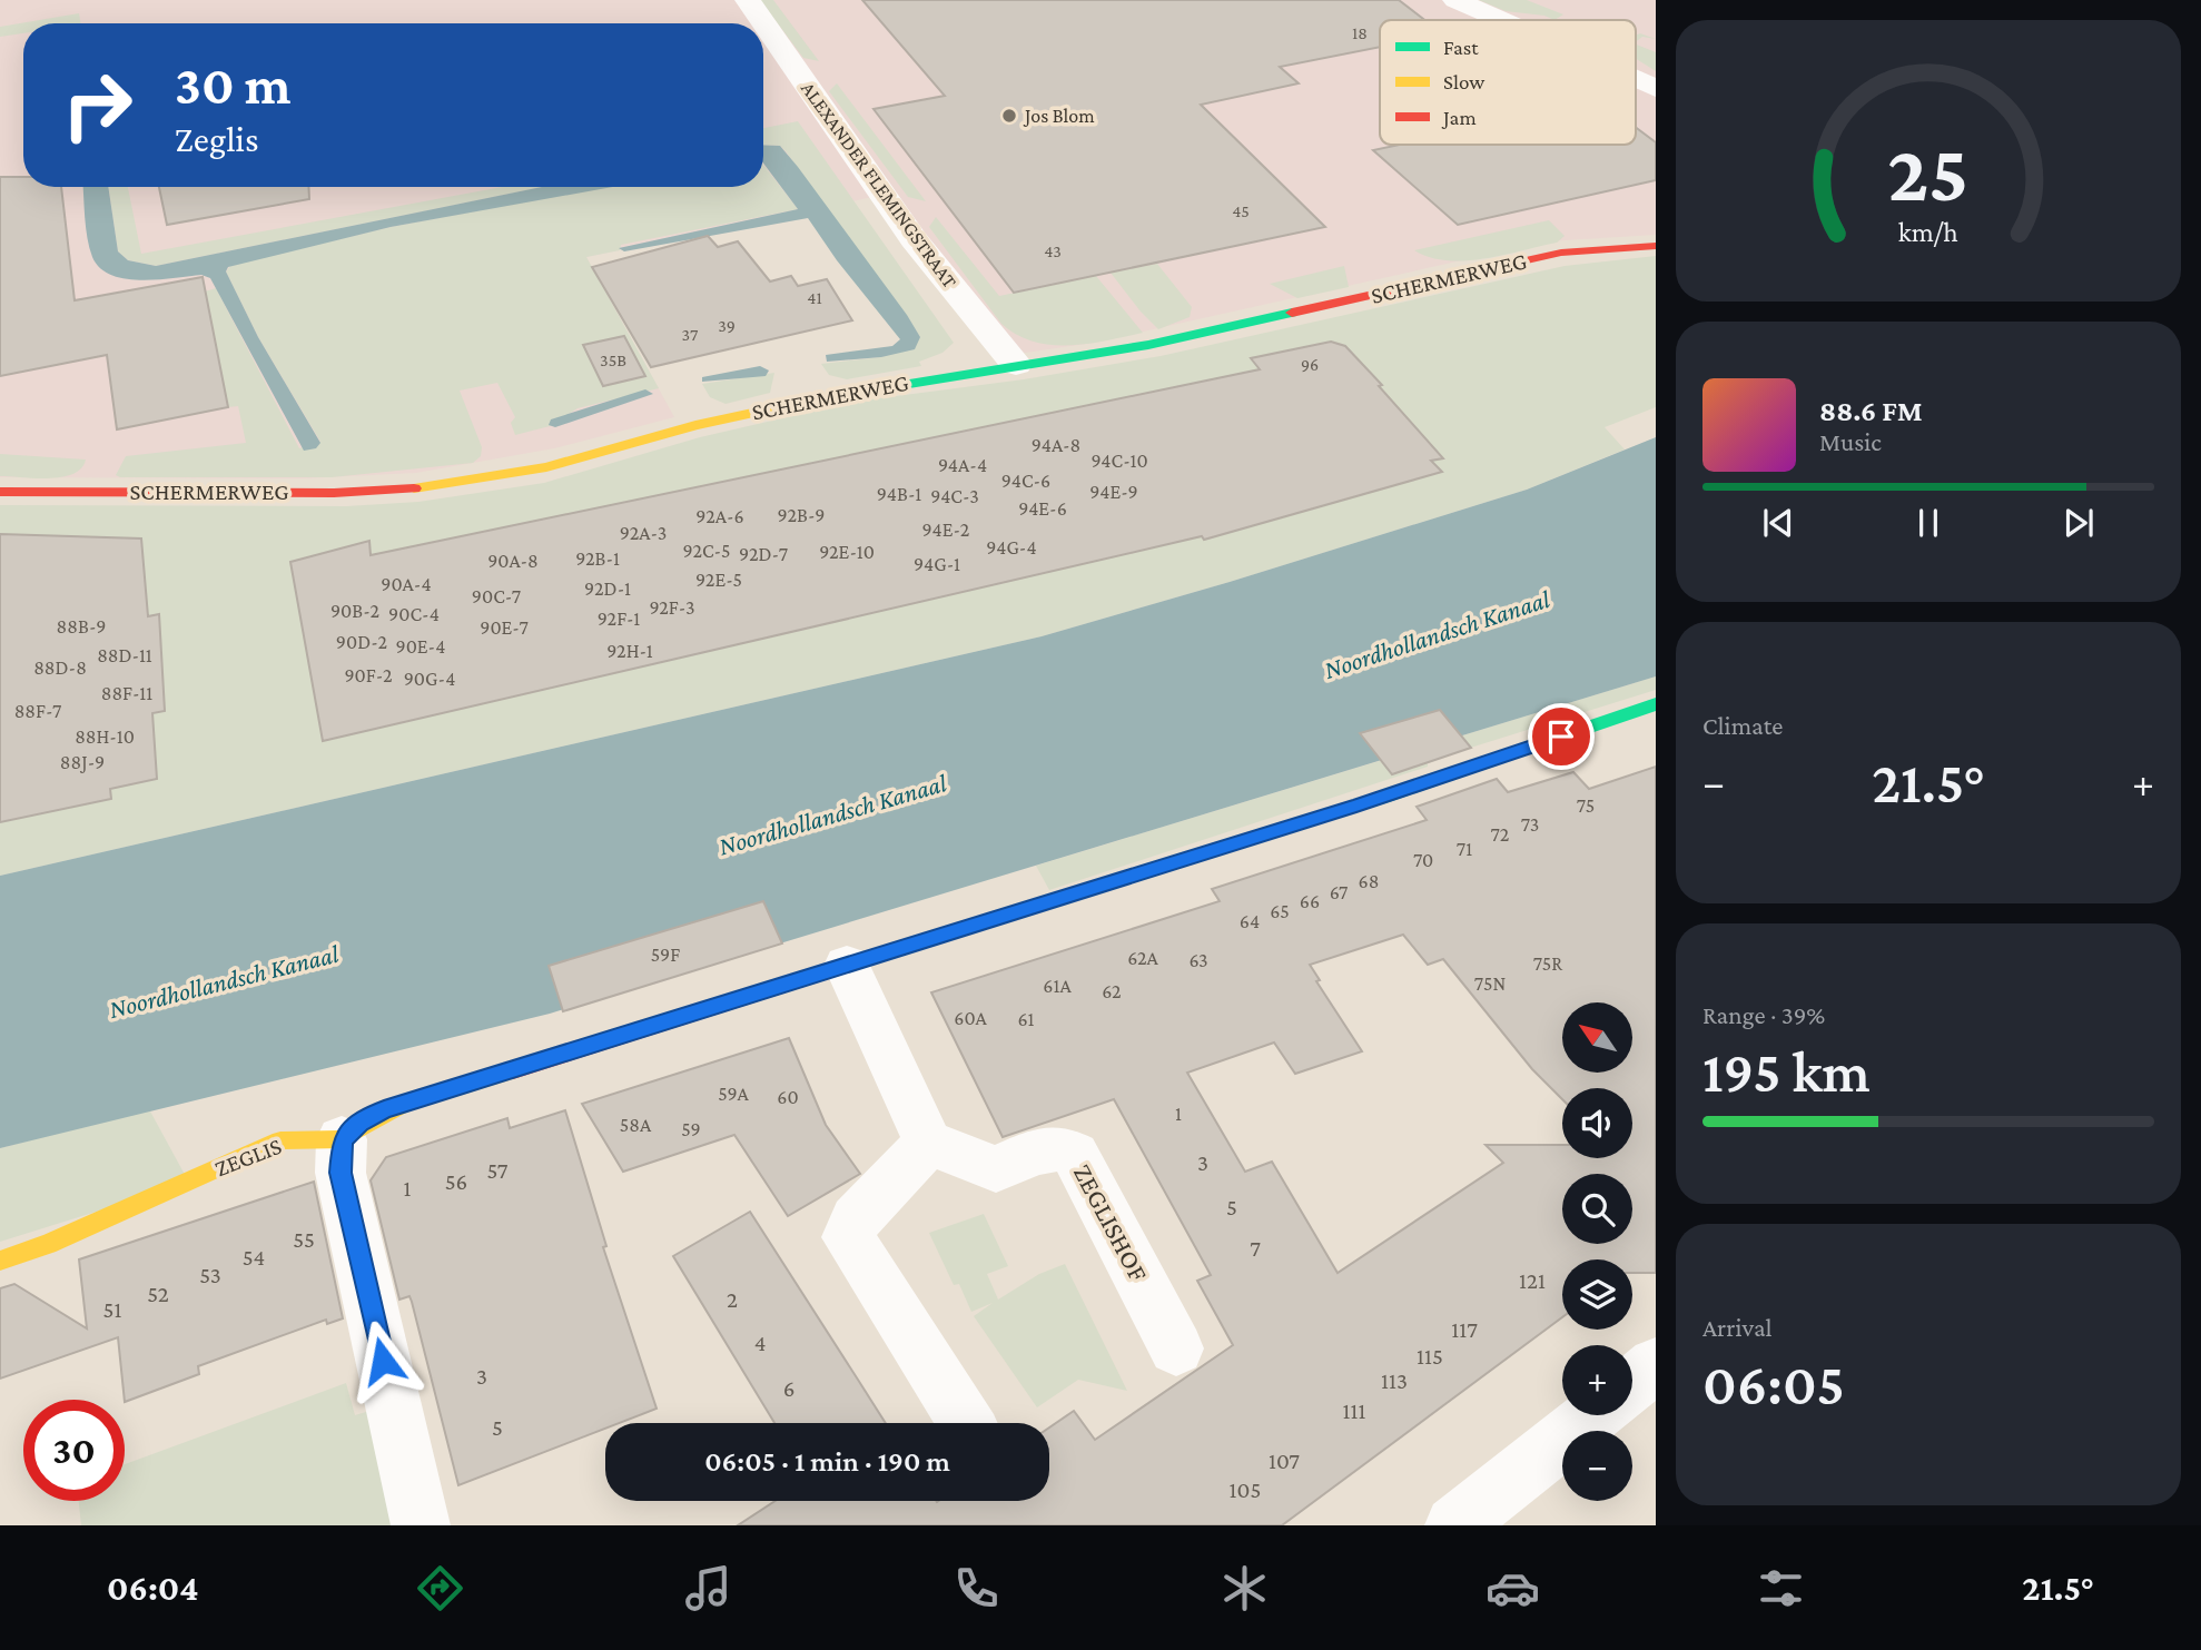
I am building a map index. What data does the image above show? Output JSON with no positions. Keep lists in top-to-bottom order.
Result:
{
  "streets": {
    "street": [
      "ALEXANDER FLEMINGSTRAAT",
      "SCHERMERWEG",
      "ZEGLIS",
      "ZEGLISHOF"
    ]
  },
  "crossings": [
    ["ALEXANDER FLEMINGSTRAAT", "SCHERMERWEG"]
  ],
  "water": ["Noordhollandsch Kanaal"],
  "places": ["Jos Blom"],
  "house_numbers": [
    "18",
    "45",
    "43",
    "41",
    "39",
    "37",
    "35B",
    "96",
    "94A-8",
    "94C-10",
    "94A-4",
    "94C-6",
    "94E-9",
    "94B-1",
    "94C-3",
    "94E-6",
    "92B-9",
    "92A-6",
    "94E-2",
    "92A-3",
    "94G-4",
    "92C-5",
    "92E-10",
    "92D-7",
    "92B-1",
    "90A-8",
    "94G-1",
    "92E-5",
    "90A-4",
    "92D-1",
    "90C-7",
    "92F-3",
    "90B-2",
    "90C-4",
    "92F-1",
    "88B-9",
    "90E-7",
    "90D-2",
    "90E-4",
    "92H-1",
    "88D-11",
    "88D-8",
    "90F-2",
    "90G-4",
    "88F-11",
    "88F-7",
    "88H-10",
    "88J-9",
    "75",
    "73",
    "72",
    "71",
    "70",
    "68",
    "67",
    "66",
    "65",
    "64",
    "59F",
    "62A",
    "63",
    "75R",
    "75N",
    "61A",
    "62",
    "60A",
    "61",
    "59A",
    "60",
    "1",
    "58A",
    "59",
    "3",
    "57",
    "56",
    "1",
    "5",
    "55",
    "7",
    "54",
    "53",
    "121",
    "52",
    "2",
    "51",
    "117",
    "4",
    "115",
    "3",
    "113",
    "6",
    "111",
    "5",
    "107",
    "105"
  ],
  "legend": ["Fast", "Slow", "Jam"],
  "north": "top left",
  "page": {
    "turn": ["30 m", "Zeglis"],
    "song": ["88.6 FM", "Music"],
    "tile": [
      "Climate",
      ["Range · 39%", "195 km"],
      ["Arrival", "06:05"]
    ],
    "heat": ["−", "21.5°", "+"],
    "map_buttons": ["+", "−"],
    "limit": "30",
    "trip": "06:05 · 1 min · 190 m",
    "tabs": ["06:04", "21.5°"],
    "gauge": ["25", "km/h"]
  }
}
